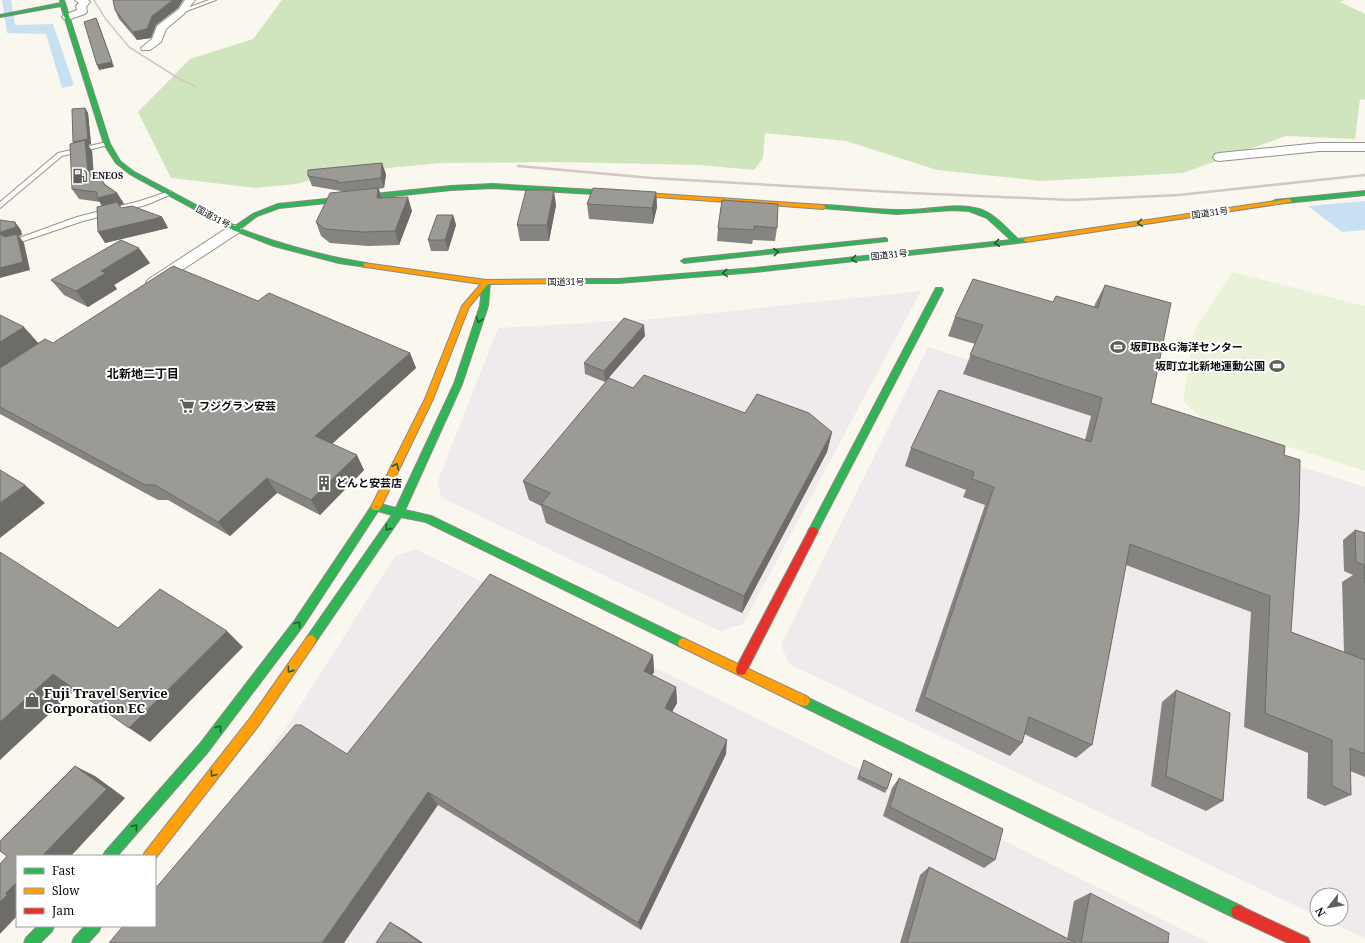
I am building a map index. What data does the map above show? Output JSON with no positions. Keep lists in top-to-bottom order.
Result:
{
  "streets": {
    "main road": ["国道31号"]
  },
  "districts": ["北新地二丁目"],
  "places": {
    "fuel station": ["ENEOS"],
    "sports": ["坂町B&G海洋センター", "坂町立北新地運動公園"],
    "supermarket": ["フジグラン安芸"],
    "building": ["どんと安芸店"],
    "shop": ["Fuji Travel Service Corporation EC"]
  },
  "legend": ["Fast", "Slow", "Jam"],
  "north": "bottom left"
}
